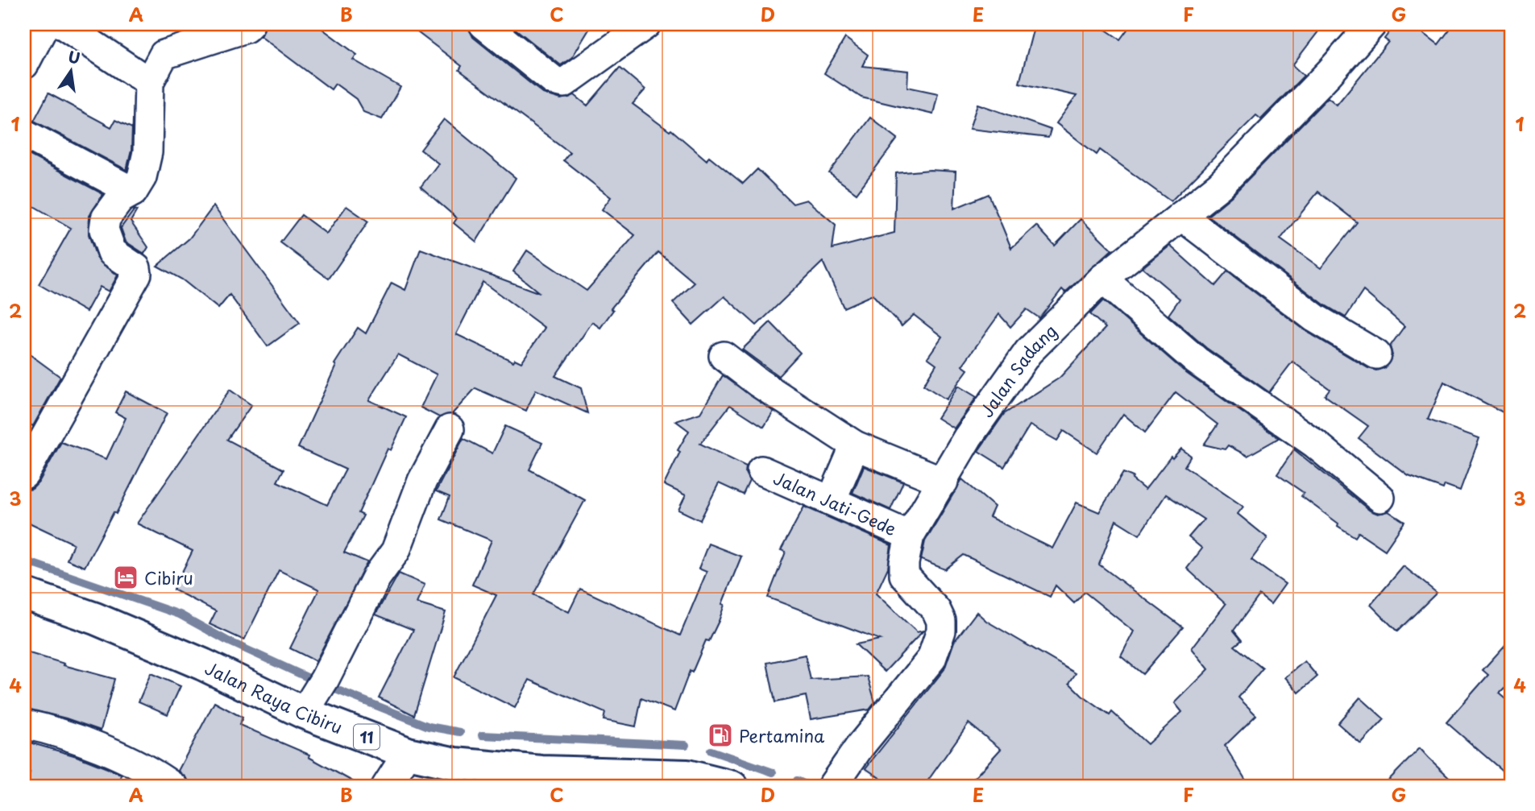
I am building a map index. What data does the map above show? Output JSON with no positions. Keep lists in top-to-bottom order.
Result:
{
  "streets": {
    "highway": ["Jalan Raya Cibiru", "11"],
    "street": ["Jalan Sadang", "Jalan Jati-Gede"]
  },
  "crossings": [
    ["Jalan Sadang", "Jalan Jati-Gede"]
  ],
  "places": {
    "hotel": ["Cibiru"],
    "fuel station": ["Pertamina"]
  },
  "north": "top",
  "grid": {
    "columns": [
      "A",
      "B",
      "C",
      "D",
      "E",
      "F",
      "G"
    ],
    "rows": [
      "1",
      "2",
      "3",
      "4"
    ]
  }
}
